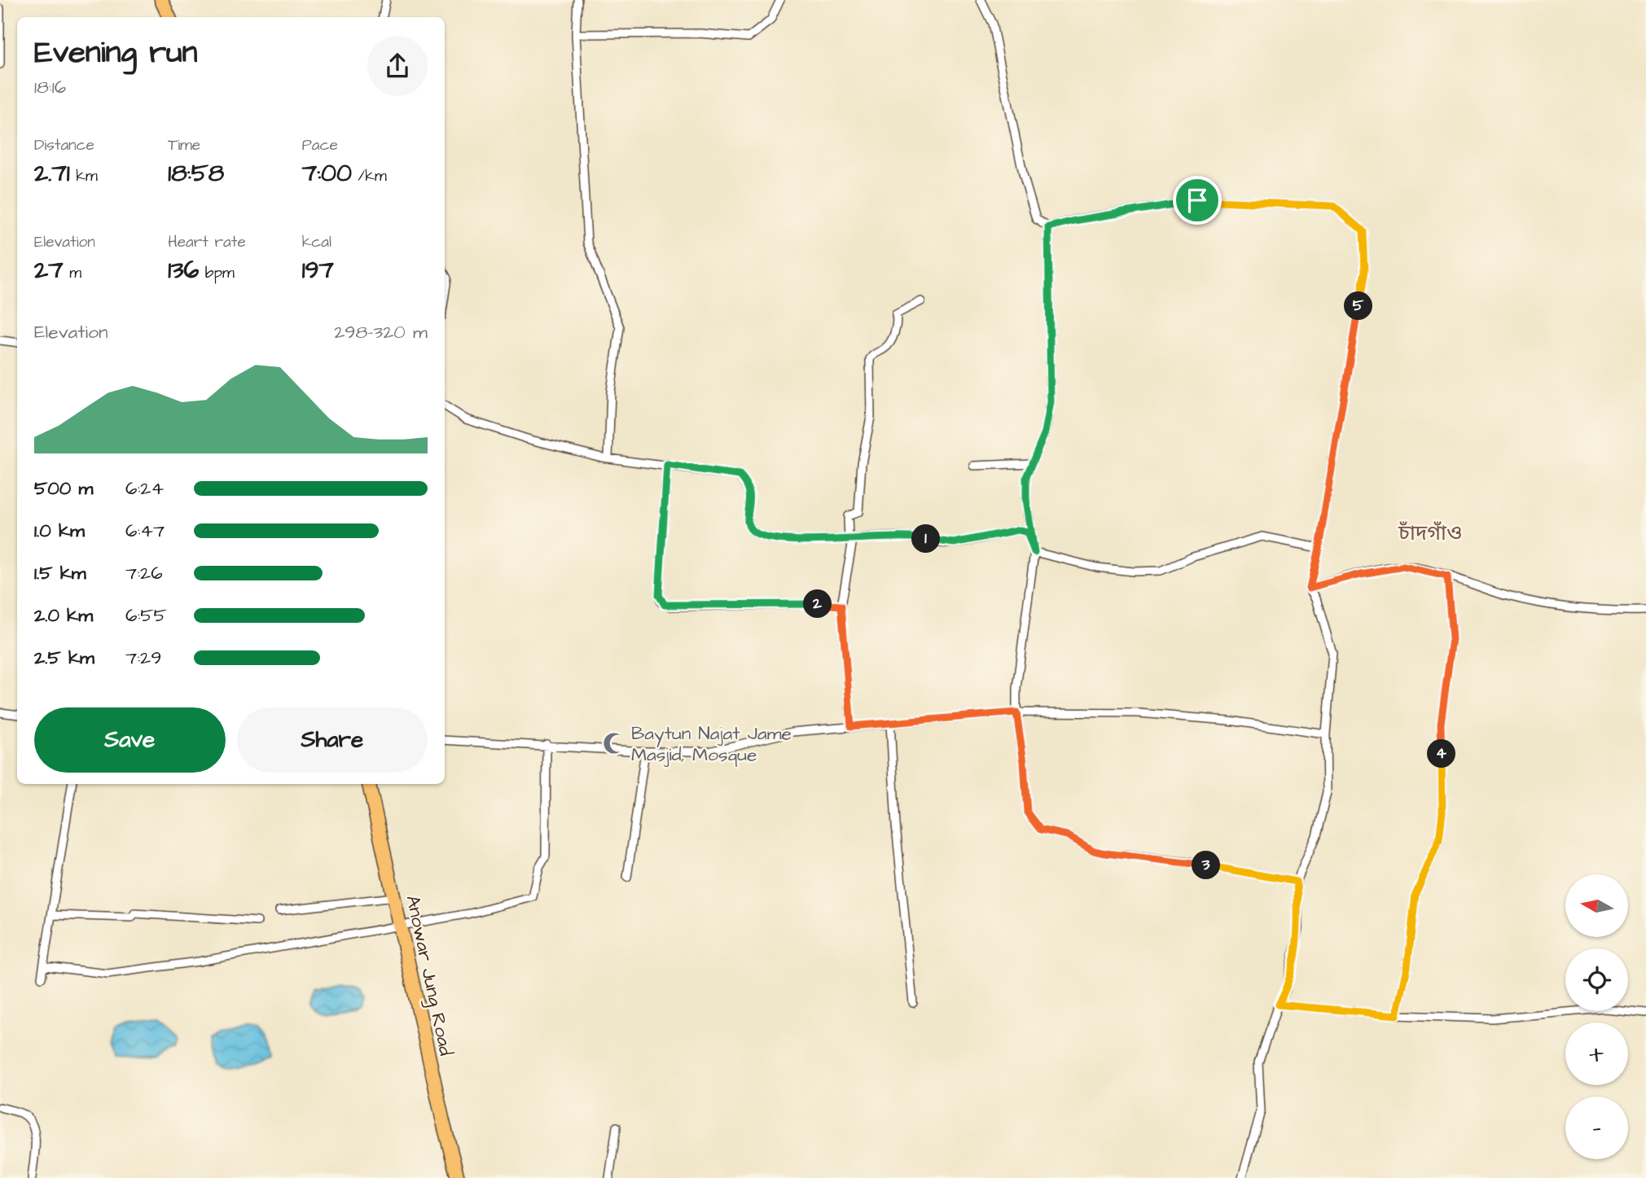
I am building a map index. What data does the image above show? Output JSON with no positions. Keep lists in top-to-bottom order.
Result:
{
  "streets": {
    "highway": ["Anowar Jung Road"]
  },
  "districts": ["চাঁদগাঁও"],
  "places": {
    "mosque": ["Baytun Najat Jame Masjid, Mosque"]
  },
  "north": "left",
  "page": {
    "heading": ["Evening run", "18:16"],
    "stats": [
      ["Distance", "2.71 km"],
      ["Time", "18:58"],
      ["Pace", "7:00 /km"],
      ["Elevation", "27 m"],
      ["Heart rate", "136 bpm"],
      ["kcal", "197"]
    ],
    "pins": [
      "5",
      "1",
      "2",
      "4",
      "3"
    ],
    "chart": ["Elevation", "298–320 m"],
    "list": [
      {
        "name": "500 m",
        "note": "6:24"
      },
      {
        "name": "1.0 km",
        "note": "6:47"
      },
      {
        "name": "1.5 km",
        "note": "7:26"
      },
      {
        "name": "2.0 km",
        "note": "6:55"
      },
      {
        "name": "2.5 km",
        "note": "7:29"
      }
    ],
    "buttons": ["Save", "Share"],
    "map_buttons": ["+", "−"]
  }
}
